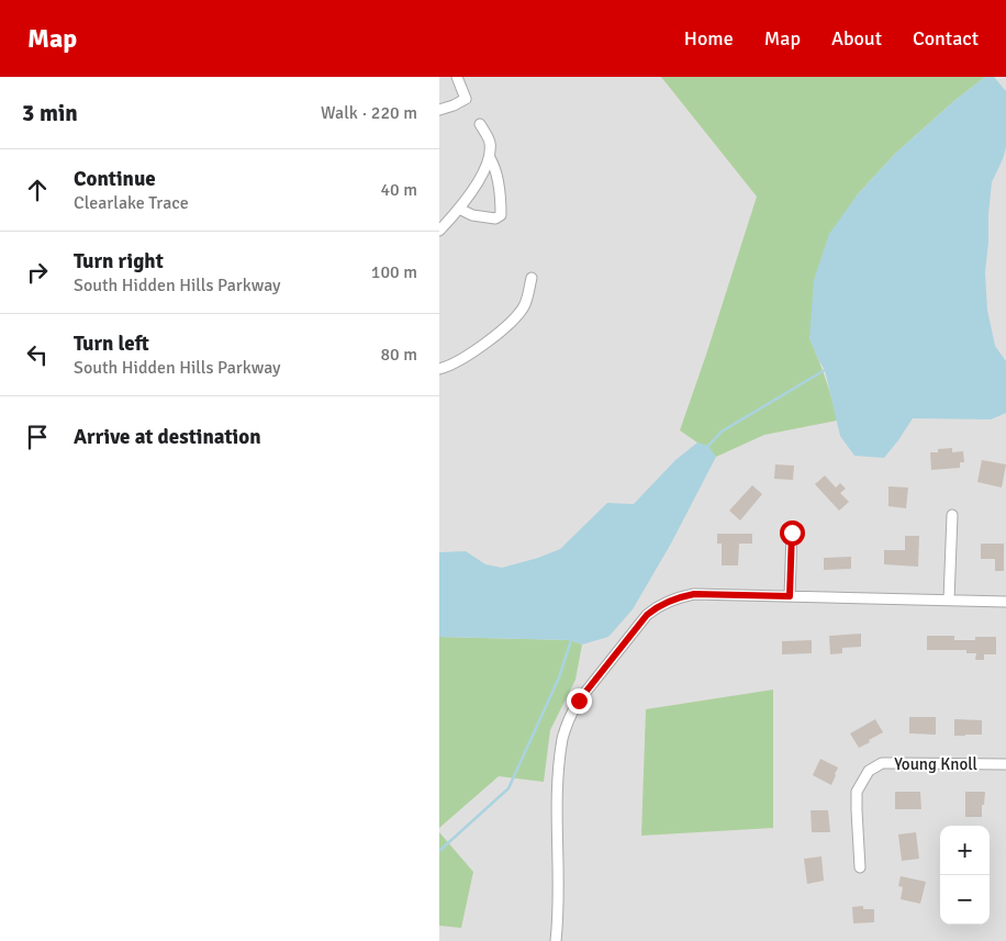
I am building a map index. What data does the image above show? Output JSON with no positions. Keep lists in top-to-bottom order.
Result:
{
  "streets": {
    "street": ["Young Knoll"]
  },
  "page": {
    "header": "Map",
    "nav": [
      "Home",
      "Map",
      "About",
      "Contact"
    ],
    "heading": ["3 min", "Walk · 220 m"],
    "list": [
      ["Continue", "Clearlake Trace", "40 m"],
      ["Turn right", "South Hidden Hills Parkway", "100 m"],
      ["Turn left", "South Hidden Hills Parkway", "80 m"],
      "Arrive at destination"
    ],
    "map_buttons": ["+", "−"]
  }
}
